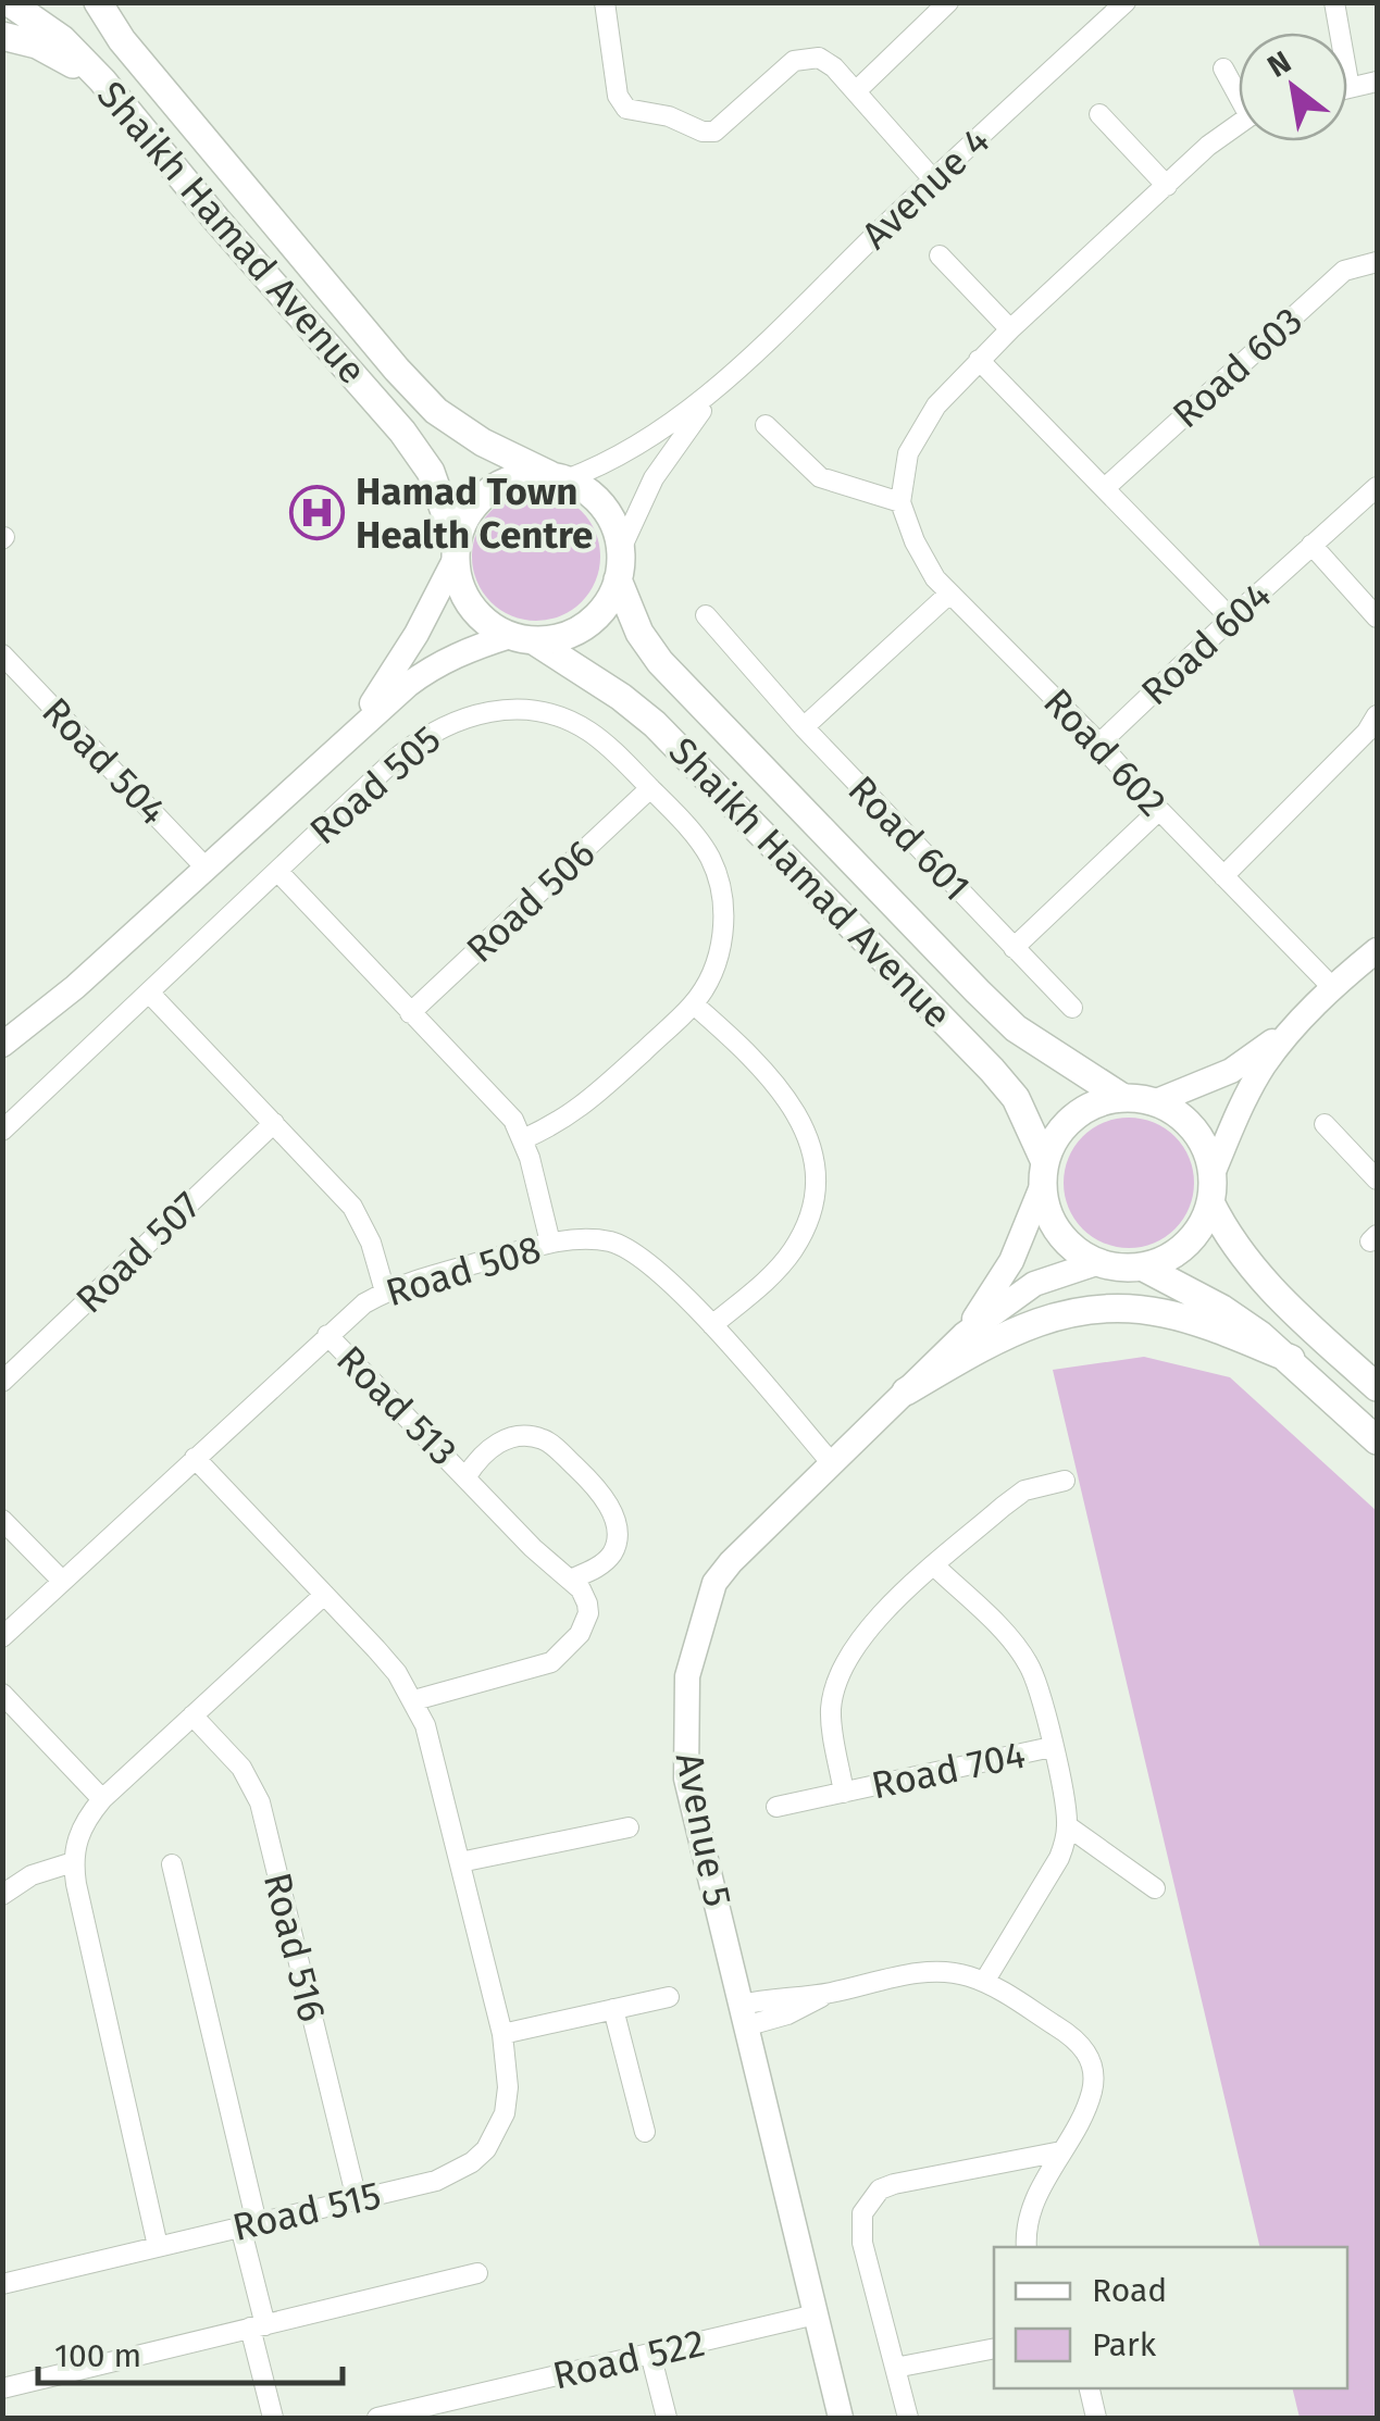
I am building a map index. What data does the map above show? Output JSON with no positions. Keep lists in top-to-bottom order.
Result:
{
  "streets": {
    "main road": ["Shaikh Hamad Avenue"],
    "street": [
      "Avenue 4",
      "Road 603",
      "Road 604",
      "Road 602",
      "Road 504",
      "Road 505",
      "Road 601",
      "Road 506",
      "Road 507",
      "Road 508",
      "Road 513",
      "Road 704",
      "Avenue 5",
      "Road 516",
      "Road 515",
      "Road 522"
    ]
  },
  "crossings": [
    ["Avenue 4", "Shaikh Hamad Avenue"],
    ["Shaikh Hamad Avenue", "Avenue 5"],
    ["Road 604", "Road 602"],
    ["Road 505", "Road 506"],
    ["Road 508", "Road 513"],
    ["Road 508", "Avenue 5"],
    ["Road 508", "Road 515"],
    ["Avenue 5", "Road 522"],
    ["Road 516", "Road 515"]
  ],
  "places": {
    "hospital": ["Hamad Town Health Centre"]
  },
  "legend": ["Road", "Park"],
  "scale_bar": "100 m",
  "north": "top left"
}
